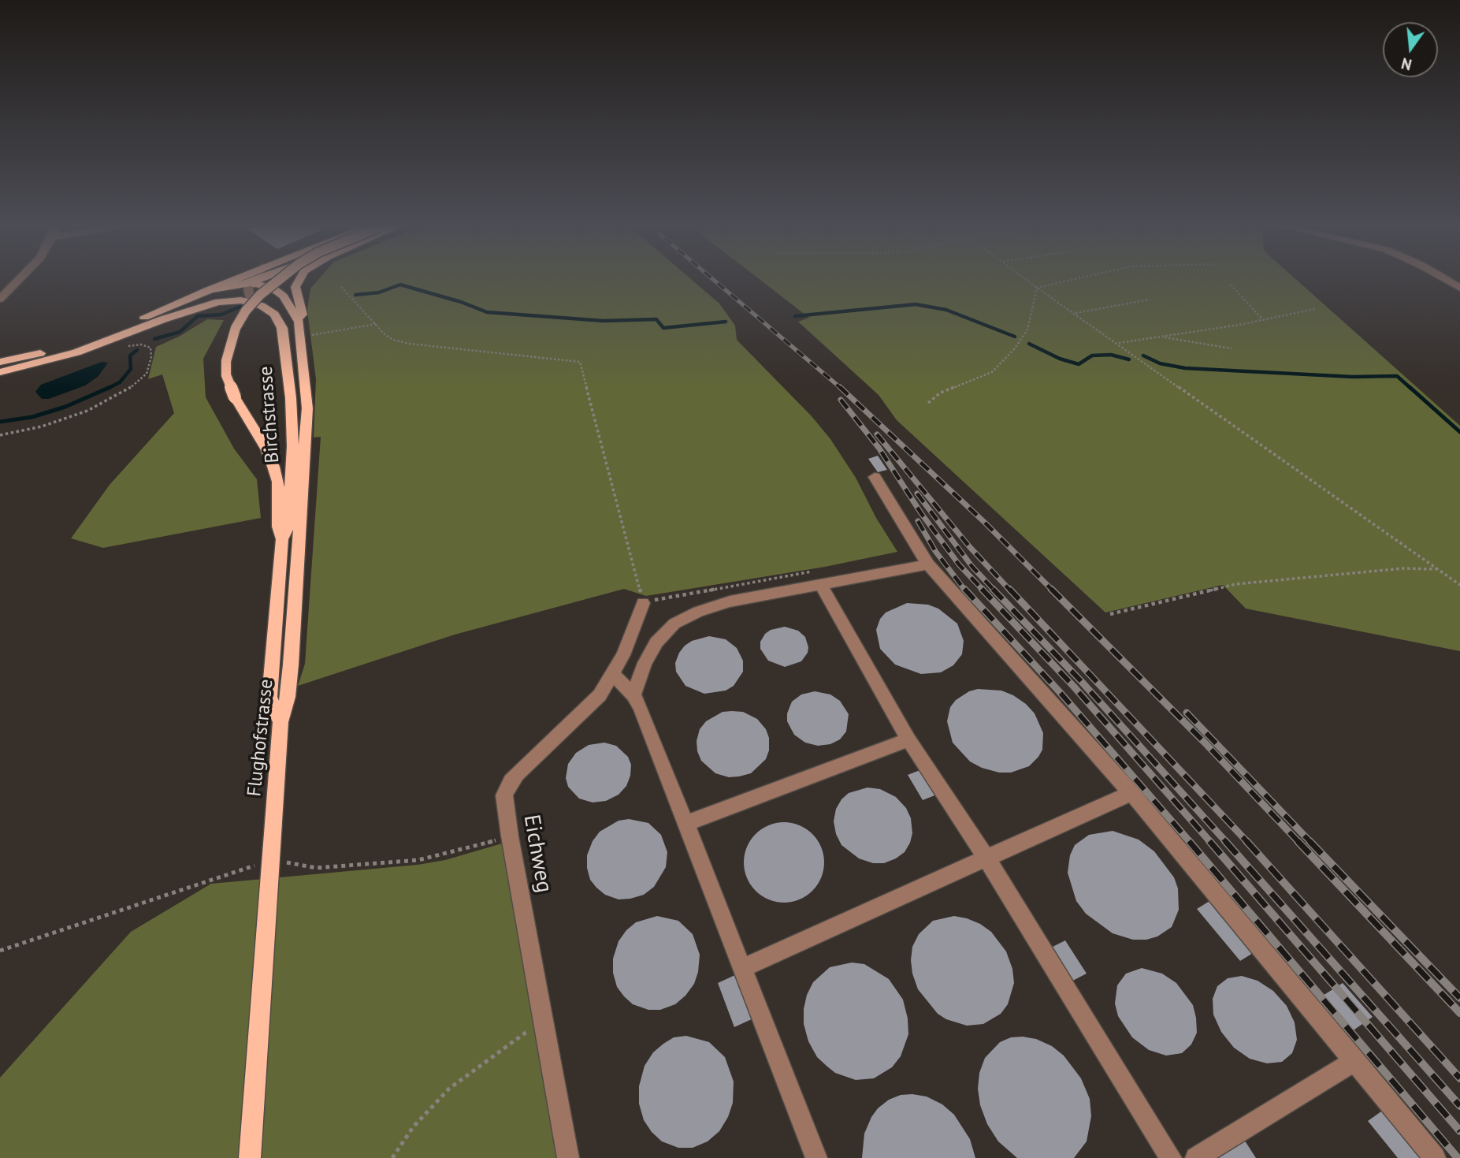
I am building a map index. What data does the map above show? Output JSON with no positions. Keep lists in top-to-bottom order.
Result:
{
  "streets": {
    "main road": ["Birchstrasse", "Flughofstrasse"],
    "street": ["Eichweg"]
  },
  "crossings": [
    ["Birchstrasse", "Flughofstrasse"]
  ],
  "north": "bottom"
}
